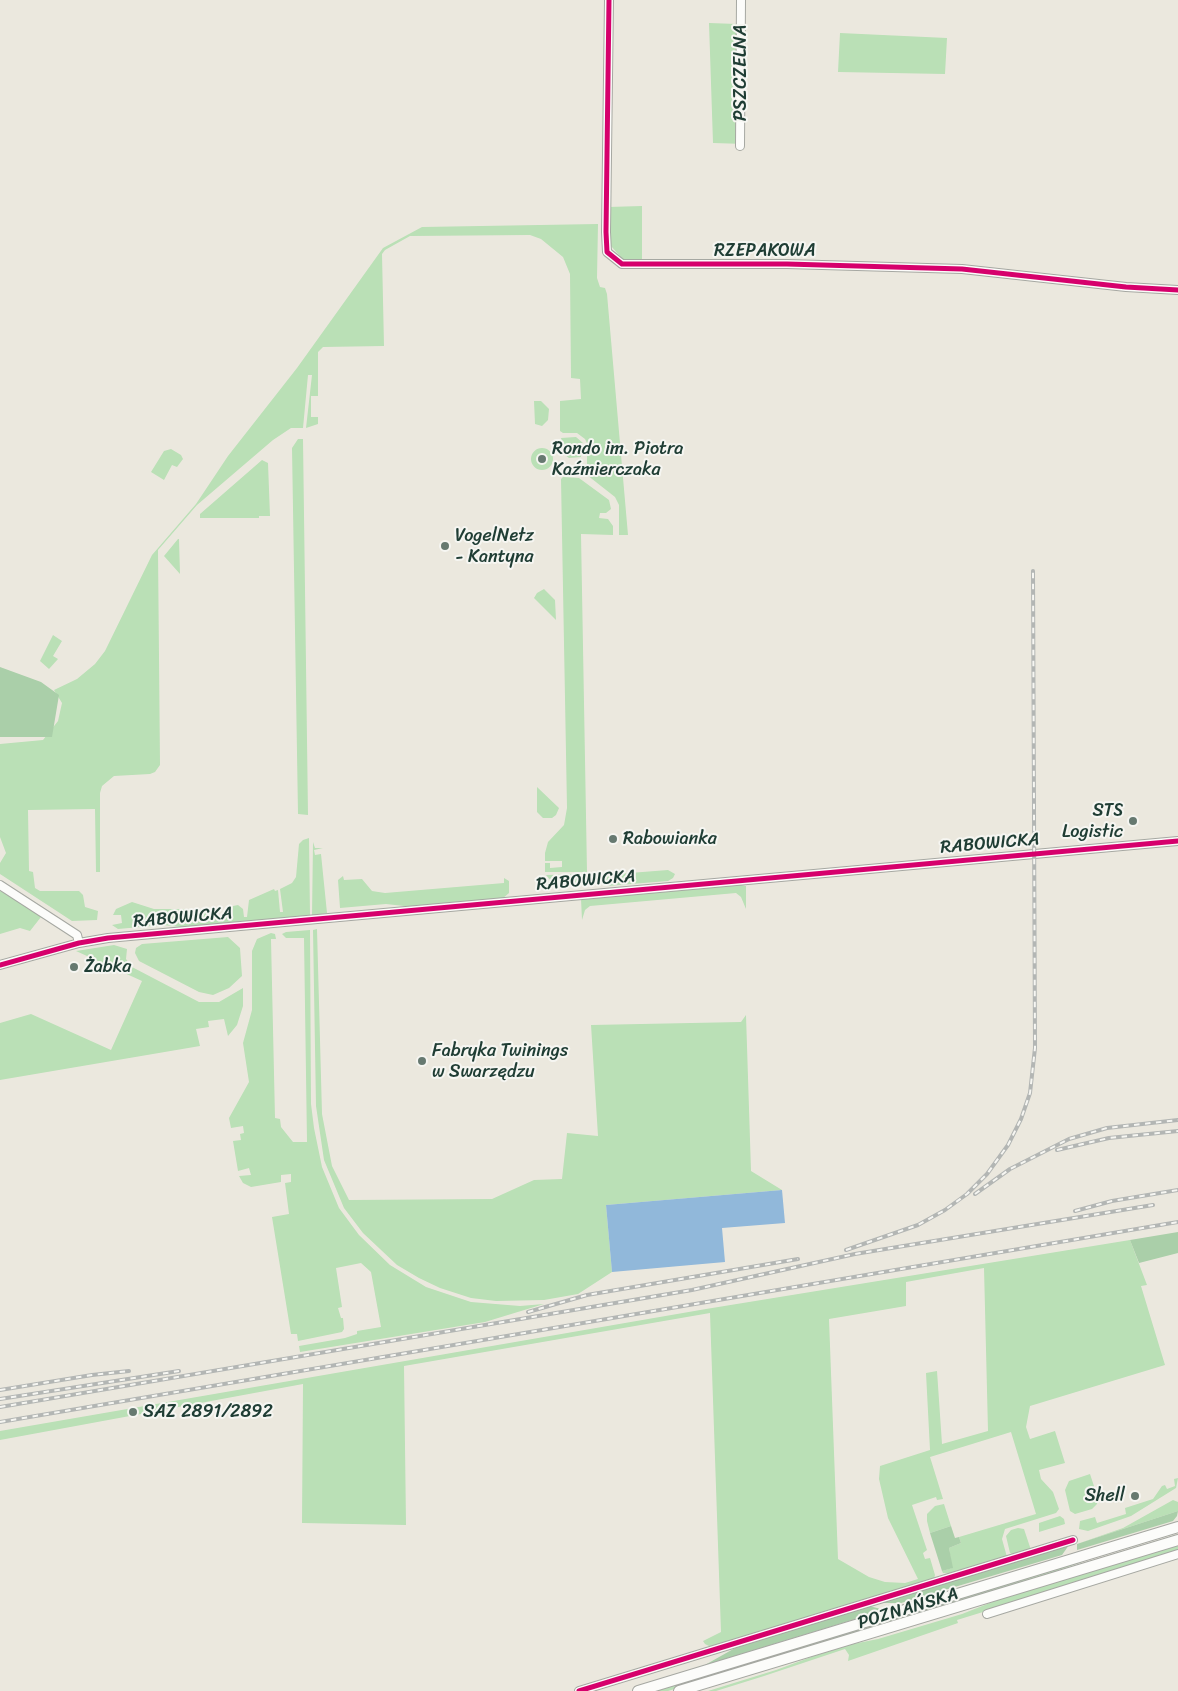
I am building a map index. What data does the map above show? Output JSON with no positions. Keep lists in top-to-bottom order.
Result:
{
  "streets": {
    "main road": ["POZNAŃSKA"],
    "street": ["PSZCZELNA", "RZEPAKOWA", "RABOWICKA"]
  },
  "places": [
    "Rondo im. Piotra Kaźmierczaka",
    "VogelNetz - Kantyna",
    "STS Logistic",
    "Rabowianka",
    "Żabka",
    "Fabryka Twinings w Swarzędzu",
    "SAZ 2891/2892",
    "Shell"
  ]
}
